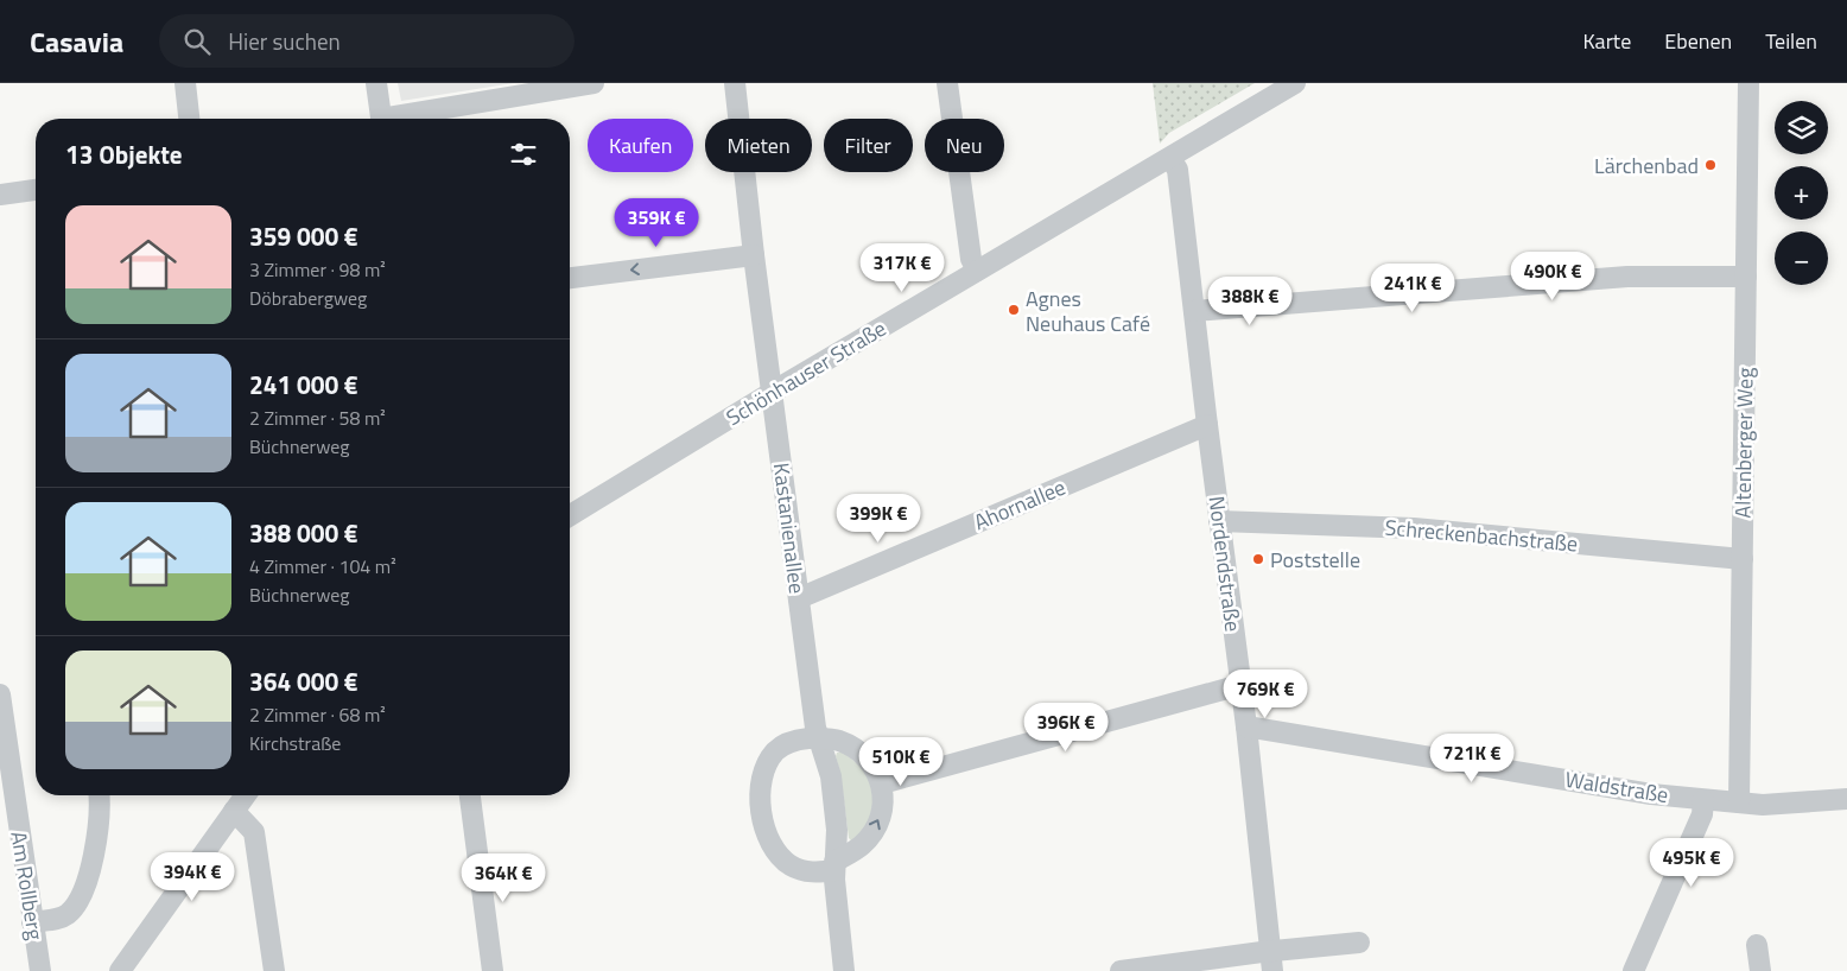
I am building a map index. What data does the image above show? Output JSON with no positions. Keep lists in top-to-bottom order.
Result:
{
  "streets": {
    "street": [
      "Schönhauser Straße",
      "Altenberger Weg",
      "Ahornallee",
      "Kastanienallee",
      "Schreckenbachstraße",
      "Nordendstraße",
      "Waldstraße",
      "Am Rollberg"
    ]
  },
  "crossings": [
    ["Schönhauser Straße", "Kastanienallee"],
    ["Schönhauser Straße", "Nordendstraße"],
    ["Altenberger Weg", "Schreckenbachstraße"],
    ["Altenberger Weg", "Waldstraße"],
    ["Ahornallee", "Kastanienallee"],
    ["Ahornallee", "Nordendstraße"],
    ["Schreckenbachstraße", "Nordendstraße"],
    ["Nordendstraße", "Waldstraße"]
  ],
  "places": ["Lärchenbad", "Agnes Neuhaus Café", "Poststelle"],
  "page": {
    "header": "Casavia",
    "search": "Hier suchen",
    "nav": ["Karte", "Ebenen", "Teilen"],
    "map_buttons": ["+", "−"],
    "chip": [
      "Kaufen",
      "Mieten",
      "Filter",
      "Neu"
    ],
    "heading": "13 Objekte",
    "list": [
      {
        "name": "359 000 €",
        "note": "3 Zimmer · 98 m² · Döbrabergweg"
      },
      {
        "name": "241 000 €",
        "note": "2 Zimmer · 58 m² · Büchnerweg"
      },
      {
        "name": "388 000 €",
        "note": "4 Zimmer · 104 m² · Büchnerweg"
      },
      {
        "name": "364 000 €",
        "note": "2 Zimmer · 68 m² · Kirchstraße"
      }
    ],
    "price": [
      "359K €",
      "317K €",
      "490K €",
      "241K €",
      "388K €",
      "399K €",
      "769K €",
      "396K €",
      "721K €",
      "510K €",
      "495K €",
      "394K €",
      "364K €"
    ]
  }
}
